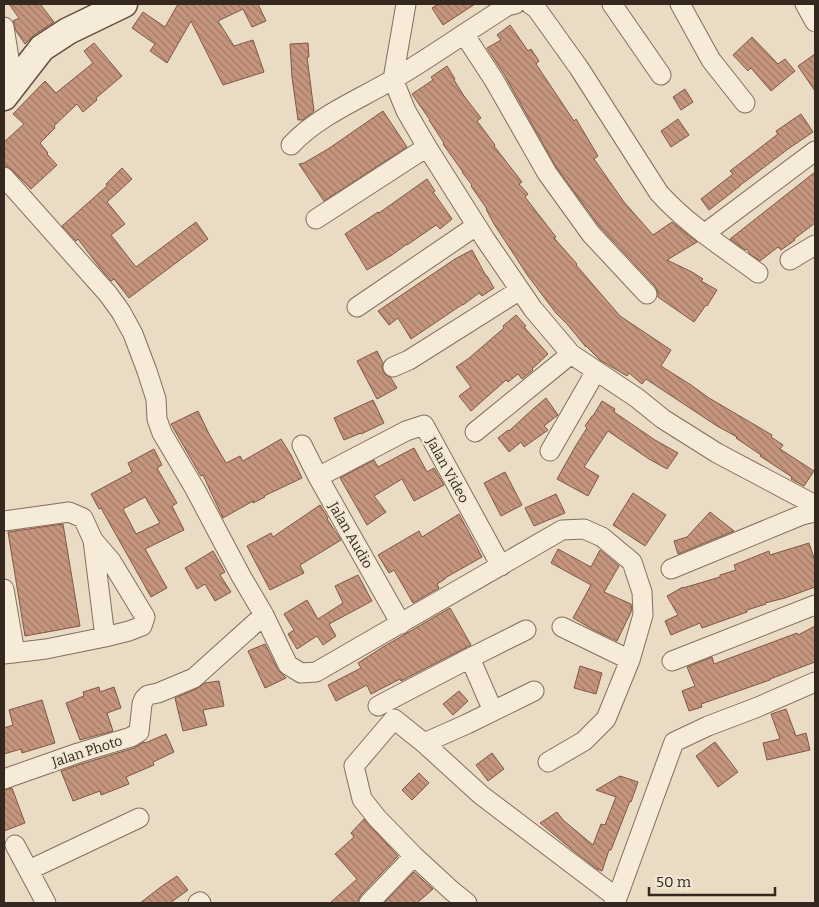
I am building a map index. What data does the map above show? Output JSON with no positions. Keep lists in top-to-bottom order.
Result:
{
  "streets": {
    "street": ["Jalan Video", "Jalan Audio", "Jalan Photo"]
  },
  "crossings": [
    ["Jalan Video", "Jalan Audio"]
  ],
  "scale_bar": "50 m"
}
